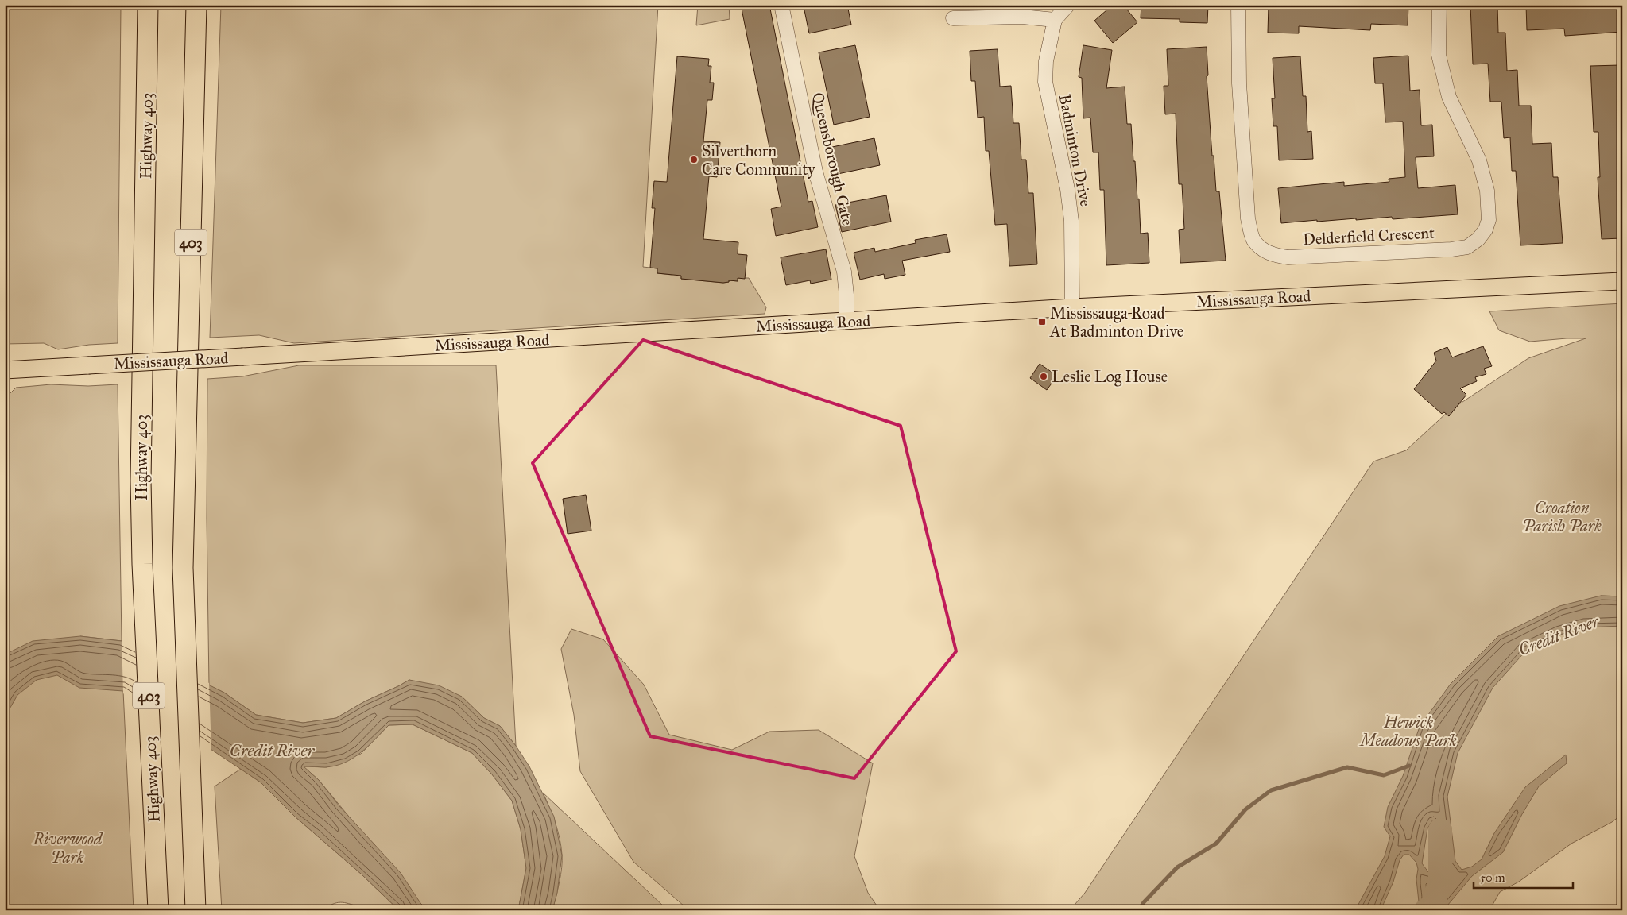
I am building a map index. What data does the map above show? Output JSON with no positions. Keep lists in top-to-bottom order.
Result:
{
  "streets": {
    "highway": ["Highway 403", "403"],
    "main road": ["Mississauga Road"],
    "street": ["Badminton Drive", "Queensborough Gate", "Delderfield Crescent"]
  },
  "crossings": [
    ["Badminton Drive", "Mississauga Road"],
    ["Queensborough Gate", "Mississauga Road"]
  ],
  "water": ["Credit River"],
  "parks": ["Croation Parish Park", "Hewick Meadows Park", "Riverwood Park"],
  "places": {
    "other": ["Silverthorn Care Community", "Leslie Log House"],
    "transit": ["Mississauga Road At Badminton Drive"]
  },
  "scale_bar": "50 m"
}
